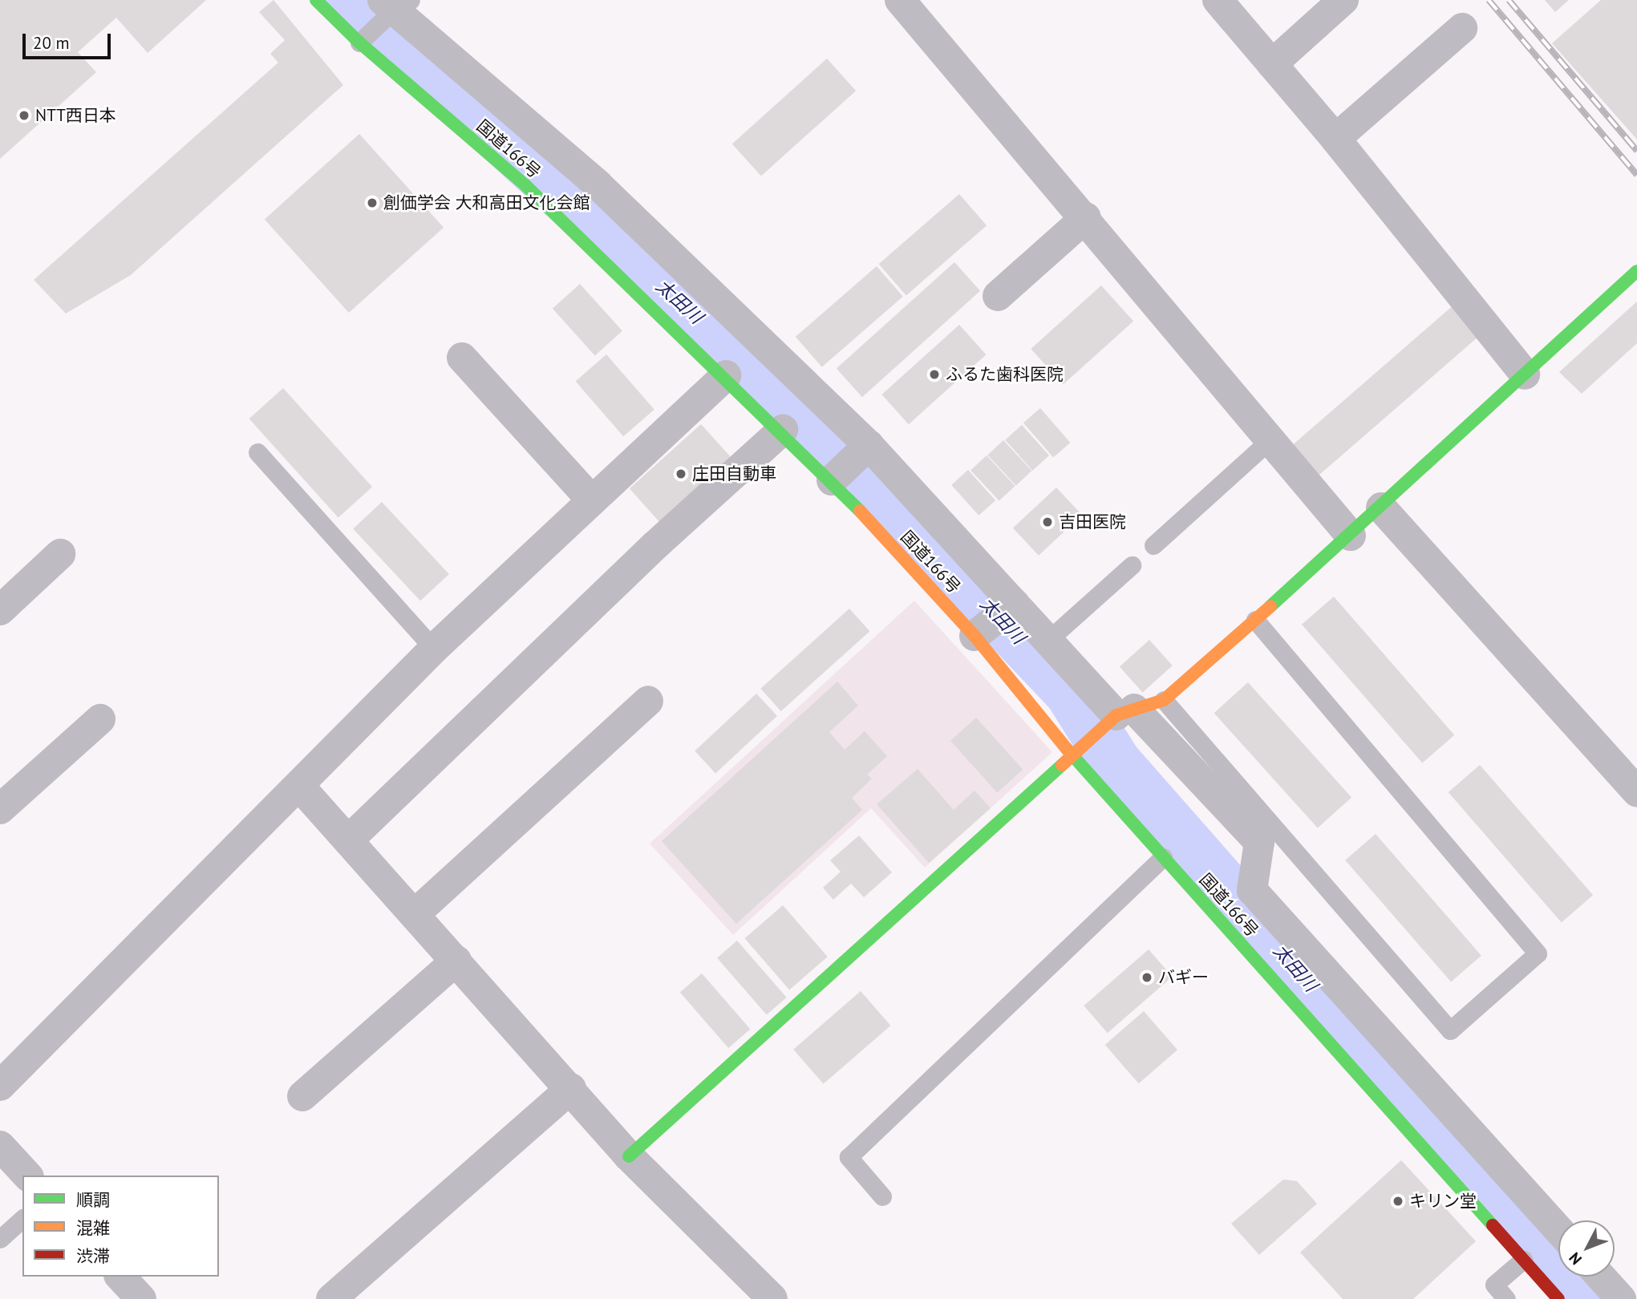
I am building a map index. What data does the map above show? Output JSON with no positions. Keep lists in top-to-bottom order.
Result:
{
  "streets": {
    "main road": ["国道166号"]
  },
  "water": ["太田川"],
  "places": [
    "NTT西日本",
    "創価学会 大和高田文化会館",
    "ふるた歯科医院",
    "庄田自動車",
    "吉田医院",
    "バギー",
    "キリン堂"
  ],
  "legend": ["順調", "混雑", "渋滞"],
  "scale_bar": "20 m",
  "north": "bottom left"
}
